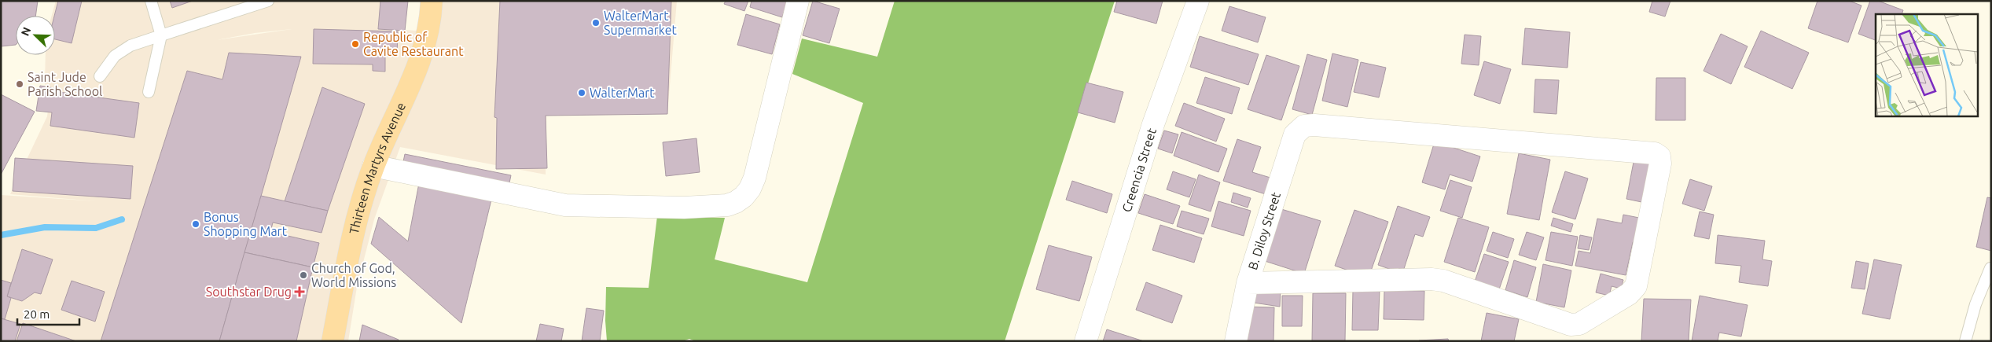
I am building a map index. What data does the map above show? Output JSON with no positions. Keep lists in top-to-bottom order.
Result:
{
  "streets": {
    "main road": ["Thirteen Martyrs Avenue"],
    "street": ["Creencia Street", "B. Diloy Street"]
  },
  "places": {
    "other": [
      "WalterMart Supermarket",
      "Republic of Cavite Restaurant",
      "Saint Jude Parish School",
      "WalterMart",
      "Bonus Shopping Mart",
      "Church of God, World Missions"
    ],
    "health": ["Southstar Drug"]
  },
  "scale_bar": "20 m",
  "north": "top left"
}
